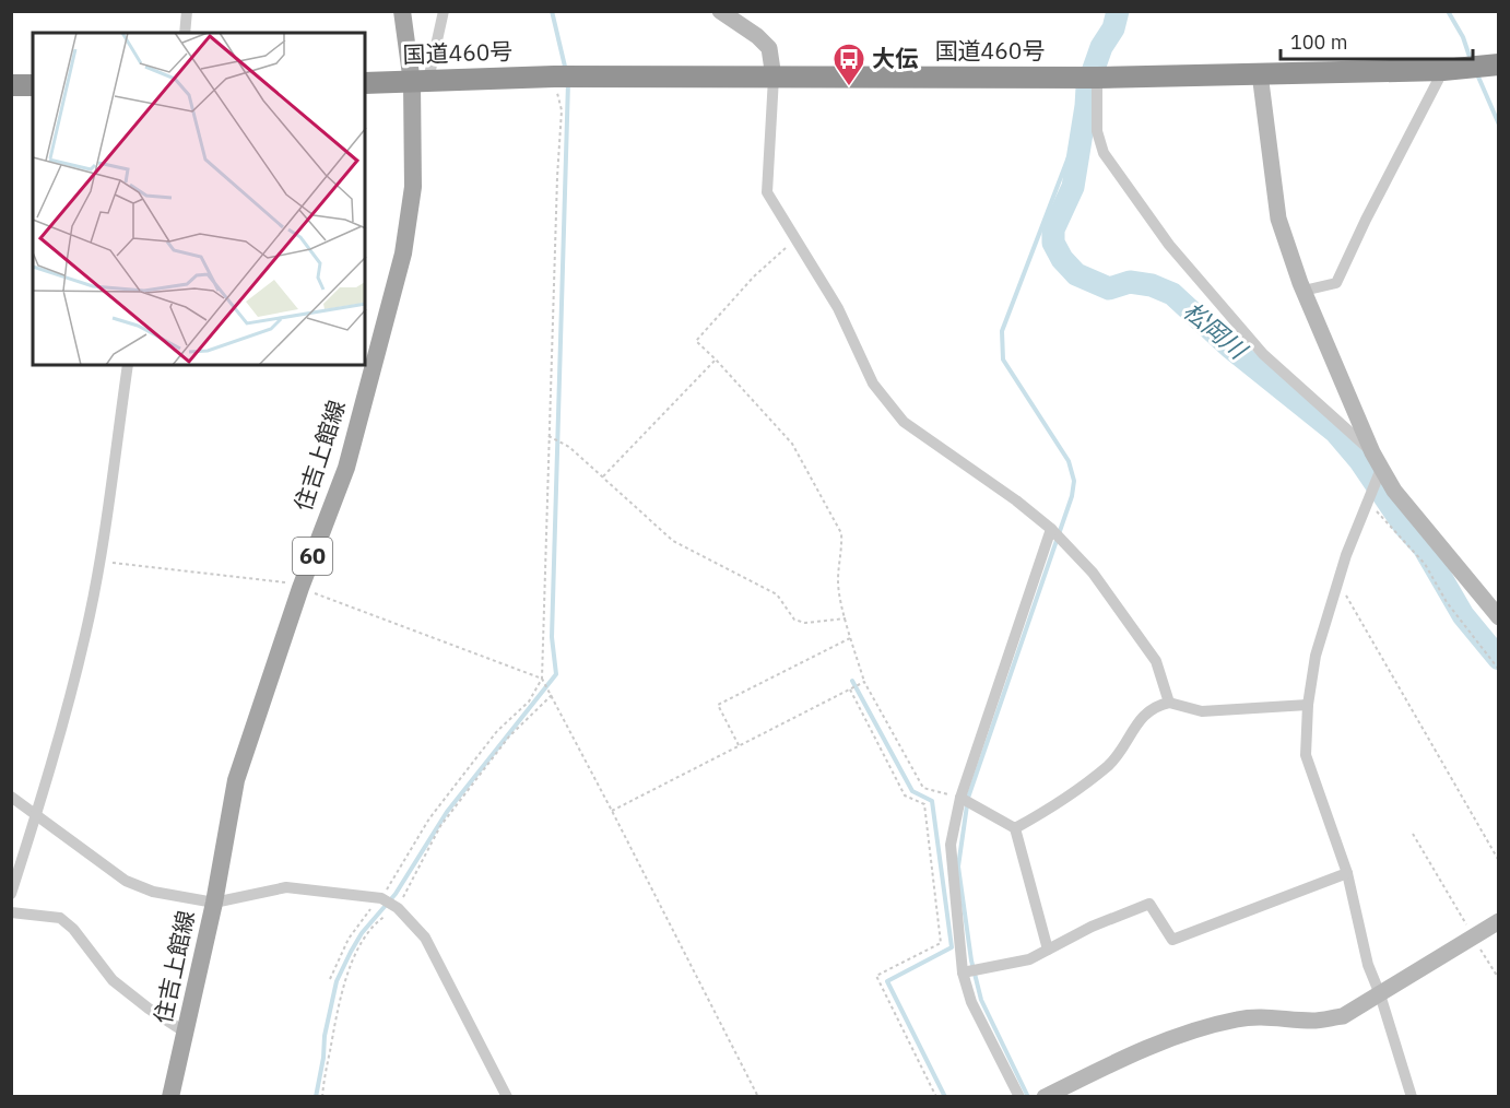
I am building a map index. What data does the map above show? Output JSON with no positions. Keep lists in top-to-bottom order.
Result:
{
  "streets": {
    "highway": ["国道460号"],
    "main road": ["住吉上館線", "60"]
  },
  "crossings": [
    ["国道460号", "住吉上館線"]
  ],
  "water": ["松岡川"],
  "places": {
    "bus stop": ["大伝"]
  },
  "scale_bar": "100 m"
}
